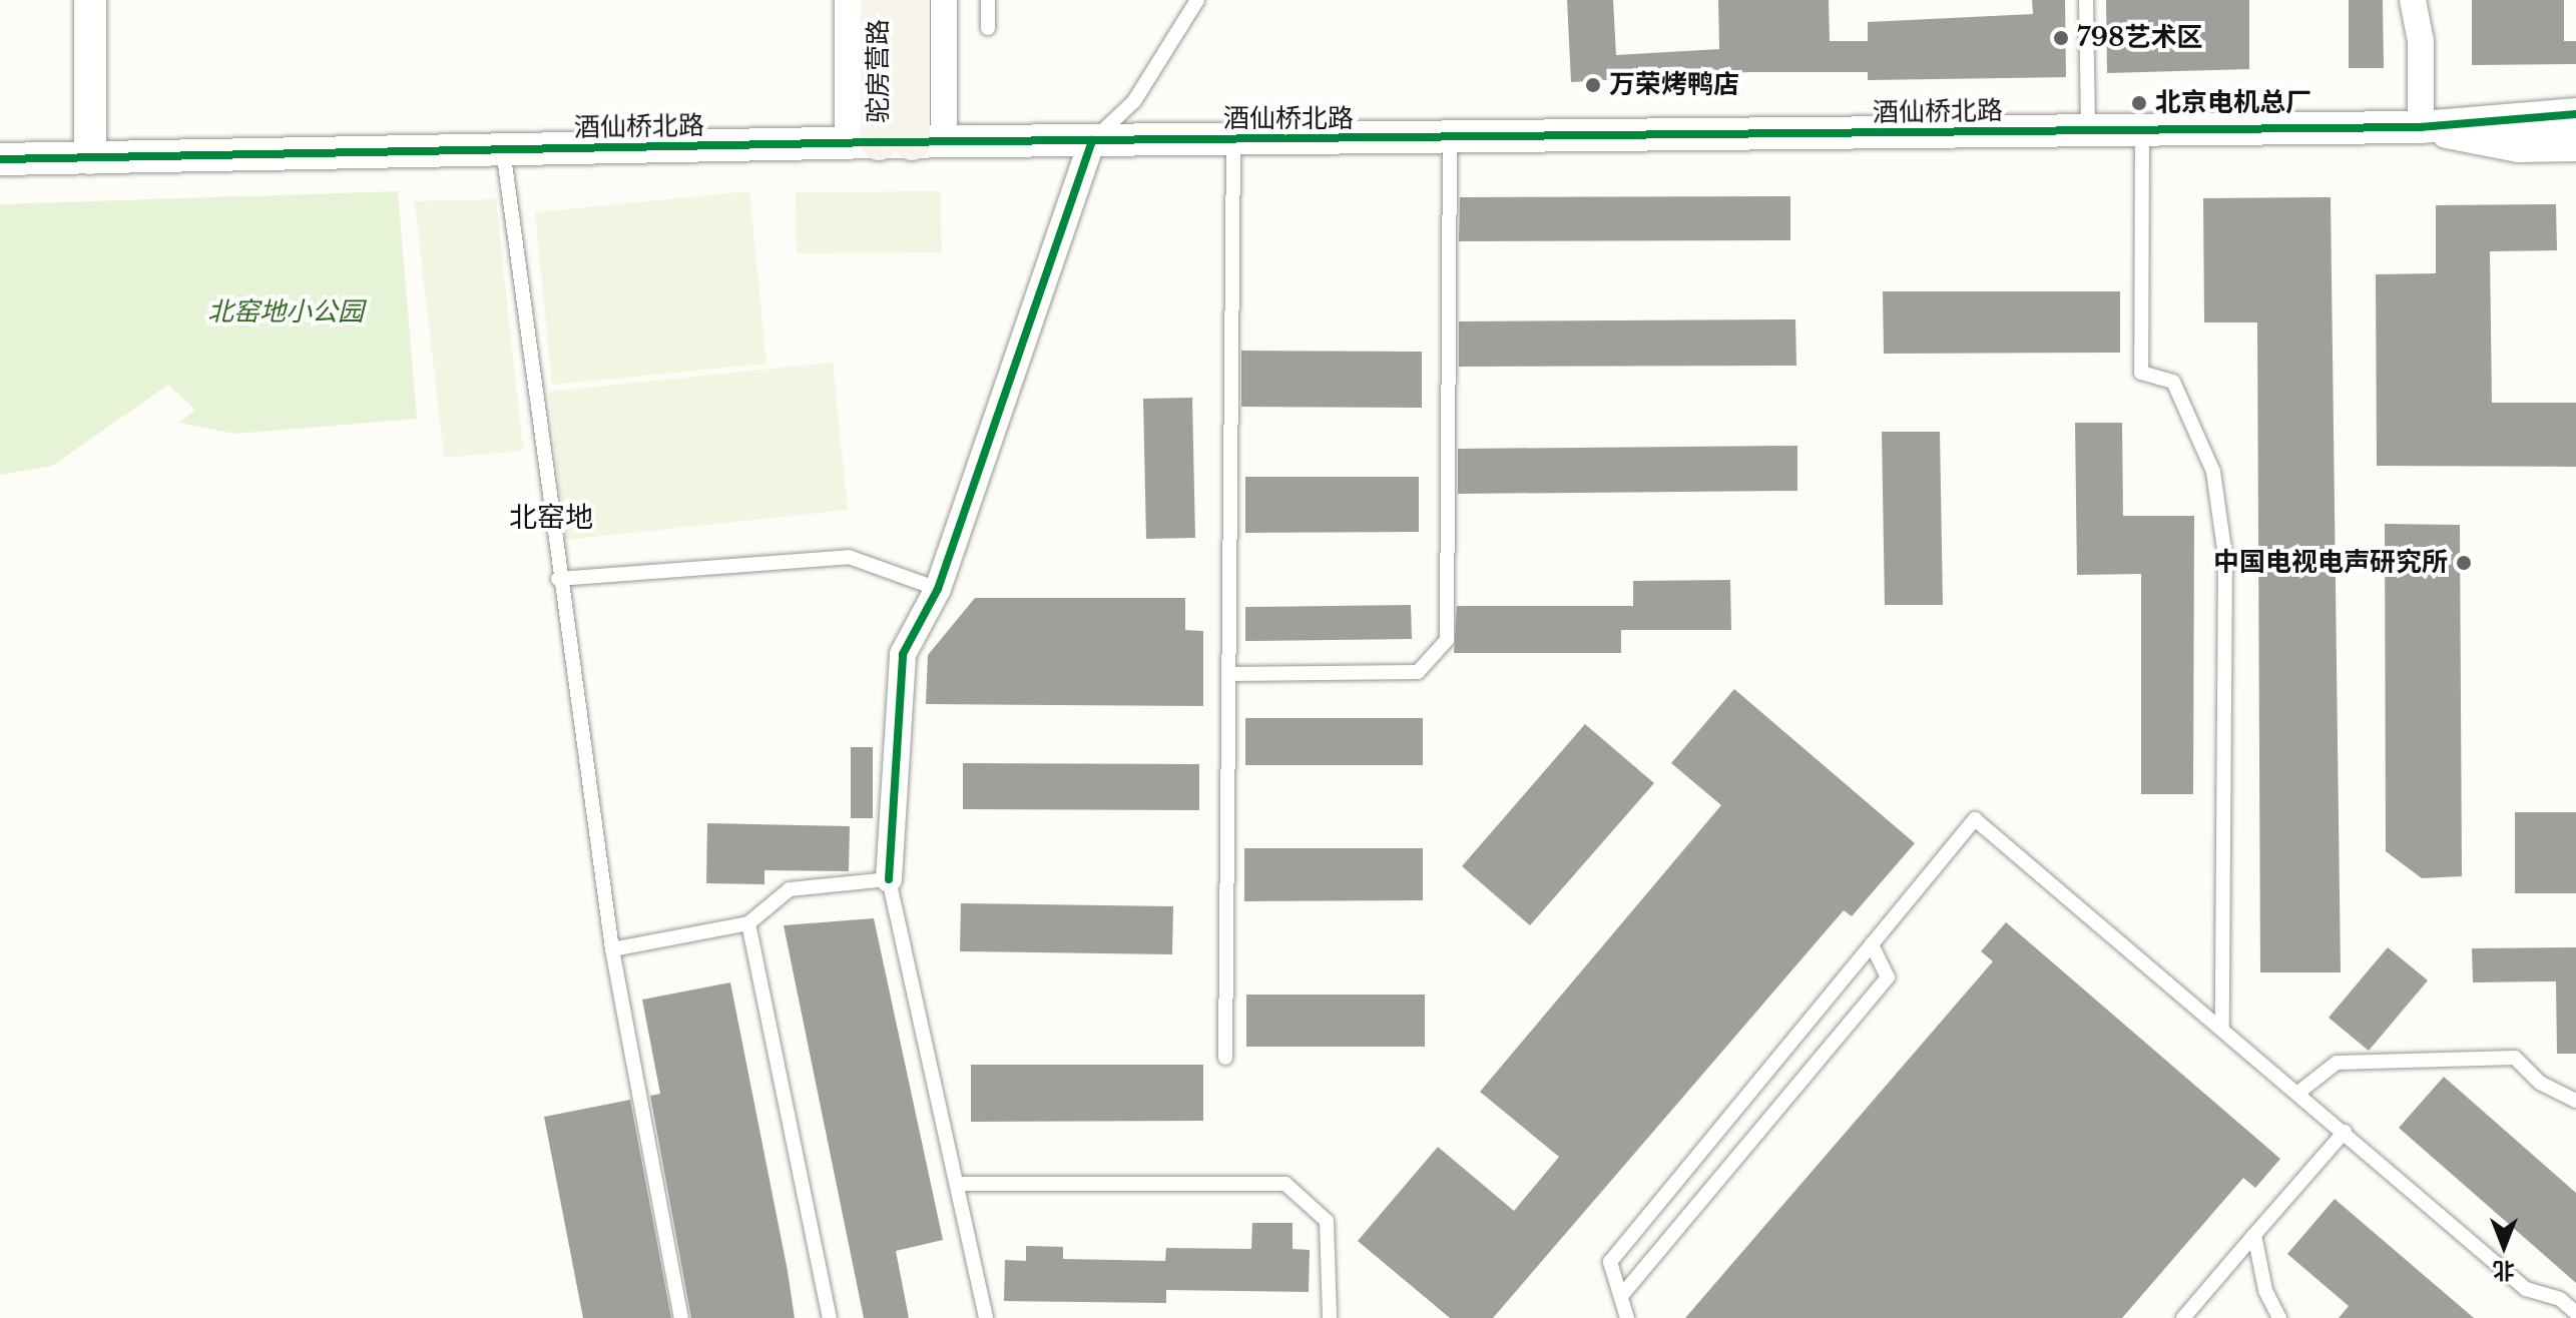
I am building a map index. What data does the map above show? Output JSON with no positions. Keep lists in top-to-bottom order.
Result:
{
  "streets": {
    "main road": ["驼房营路"],
    "street": ["酒仙桥北路"]
  },
  "crossings": [
    ["驼房营路", "酒仙桥北路"]
  ],
  "districts": ["北窑地"],
  "parks": ["北窑地小公园"],
  "places": [
    "798艺术区",
    "万荣烤鸭店",
    "北京电机总厂",
    "中国电视电声研究所"
  ],
  "north": "bottom"
}
